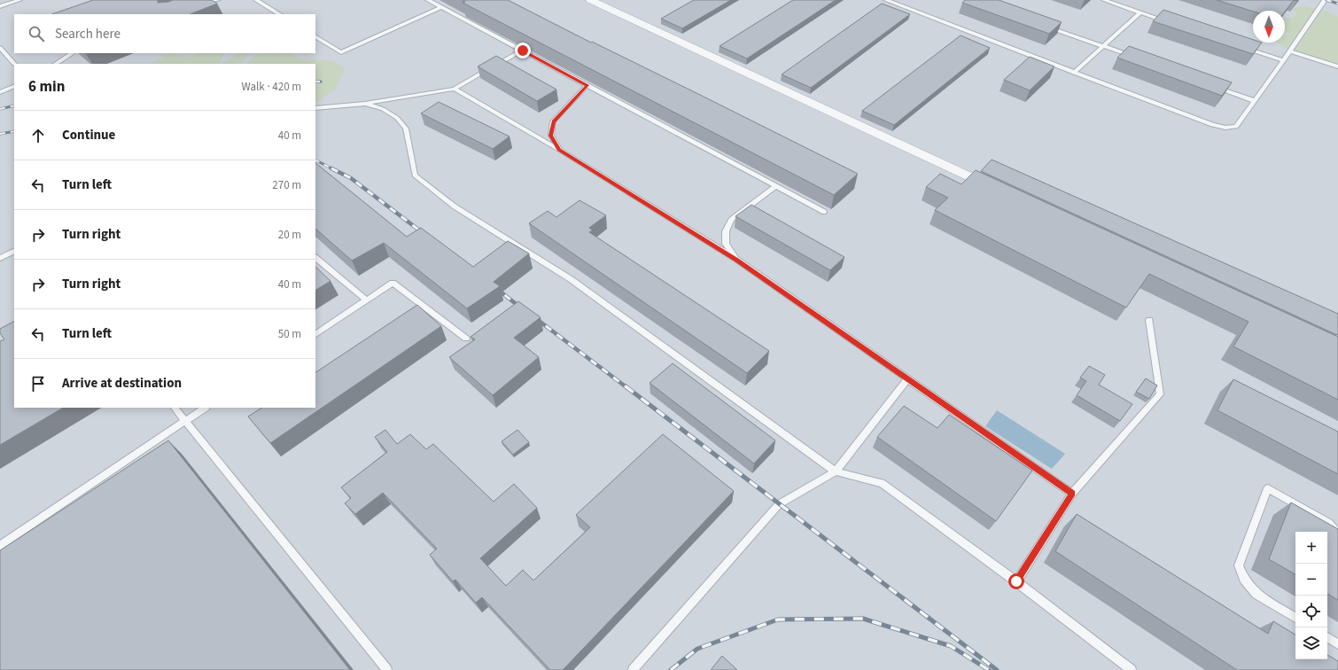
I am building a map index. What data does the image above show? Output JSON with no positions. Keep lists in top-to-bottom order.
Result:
{
  "north": "bottom",
  "page": {
    "search": "Search here",
    "heading": ["6 min", "Walk · 420 m"],
    "list": [
      ["Continue", "40 m"],
      ["Turn left", "270 m"],
      ["Turn right", "20 m"],
      ["Turn right", "40 m"],
      ["Turn left", "50 m"],
      "Arrive at destination"
    ],
    "map_buttons": ["+", "−"]
  }
}
